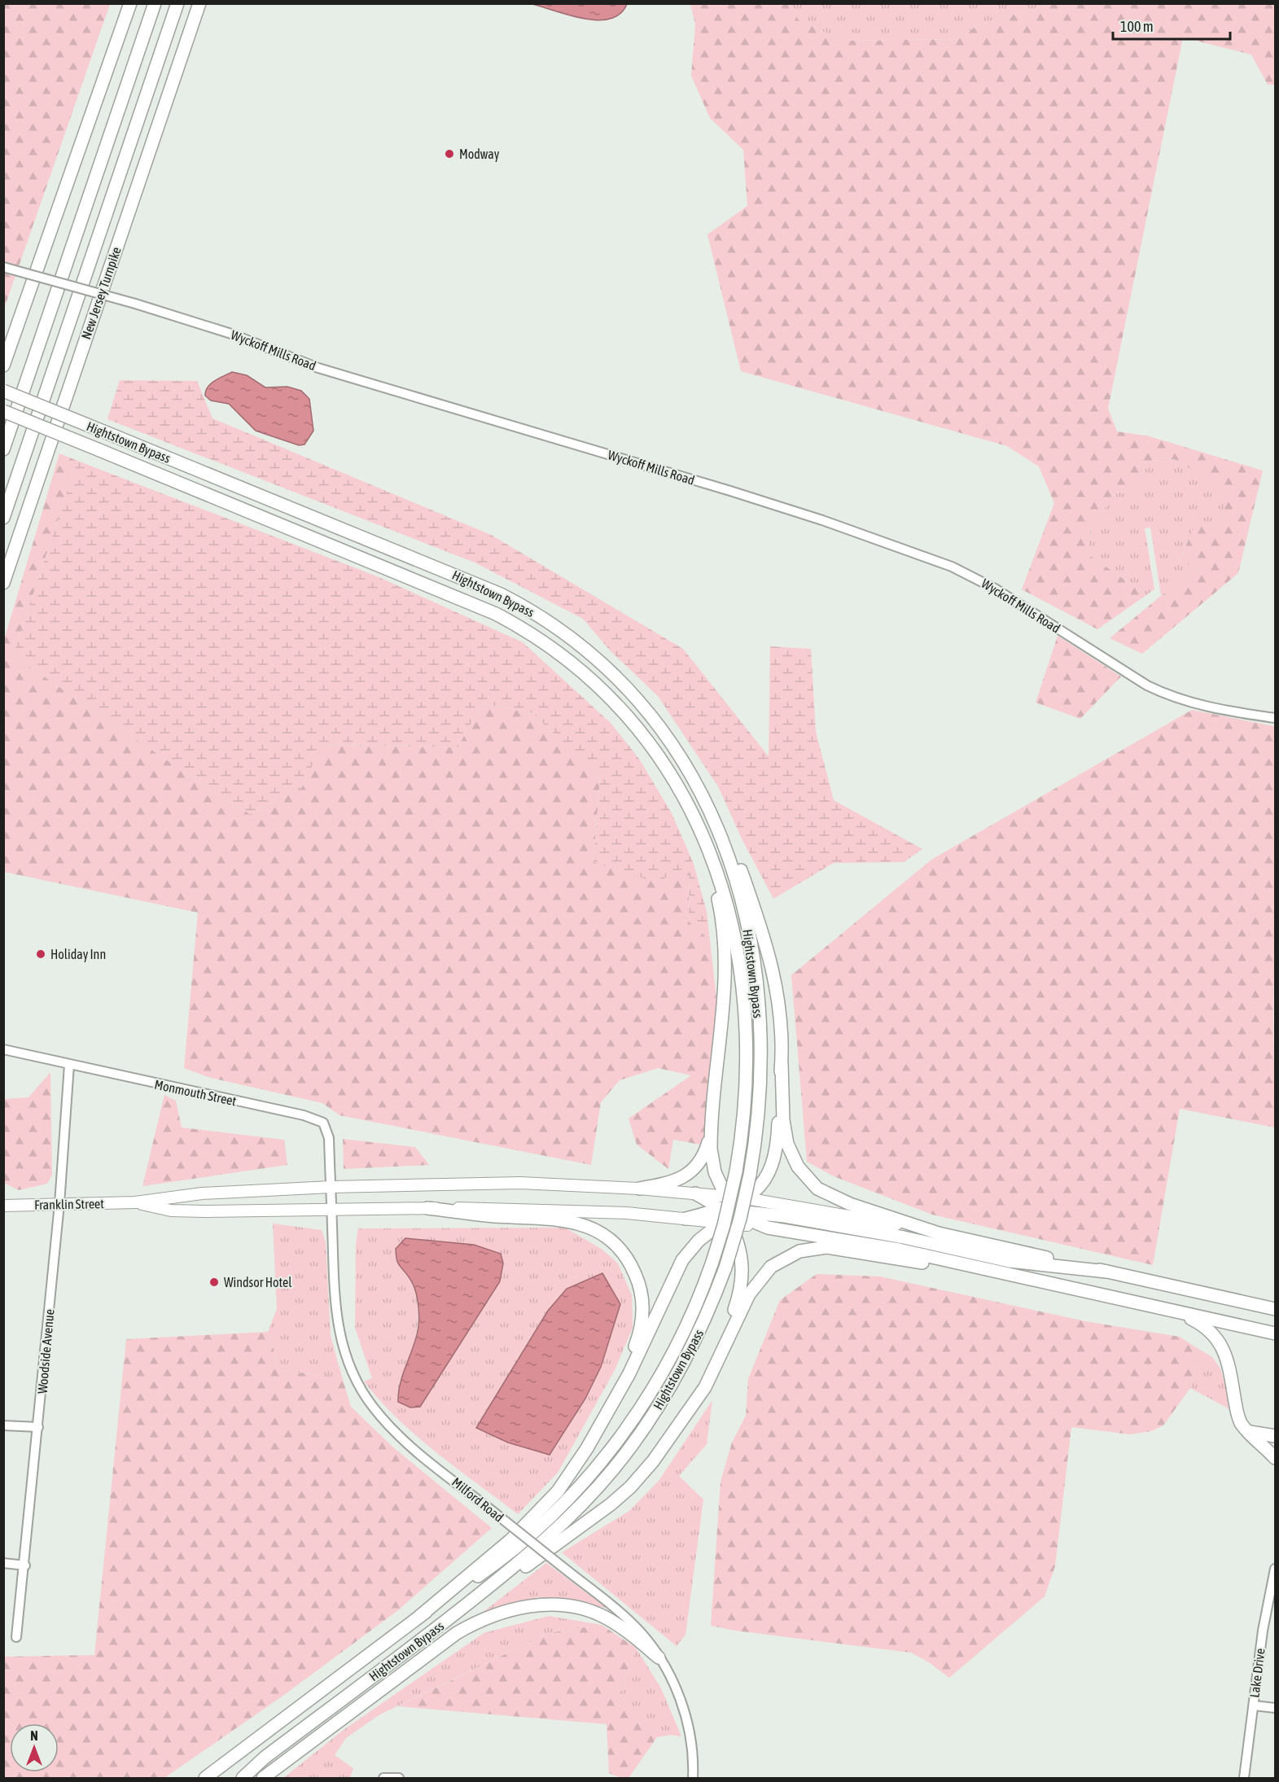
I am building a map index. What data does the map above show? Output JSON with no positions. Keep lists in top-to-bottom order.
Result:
{
  "streets": {
    "highway": ["New Jersey Turnpike", "Hightstown Bypass"],
    "main road": ["Franklin Street"],
    "street": [
      "Wyckoff Mills Road",
      "Monmouth Street",
      "Woodside Avenue",
      "Milford Road",
      "Lake Drive"
    ]
  },
  "crossings": [
    ["Monmouth Street", "Woodside Avenue"],
    ["Monmouth Street", "Milford Road"],
    ["Franklin Street", "Woodside Avenue"]
  ],
  "places": ["Modway", "Holiday Inn", "Windsor Hotel"],
  "scale_bar": "100 m",
  "north": "top"
}
